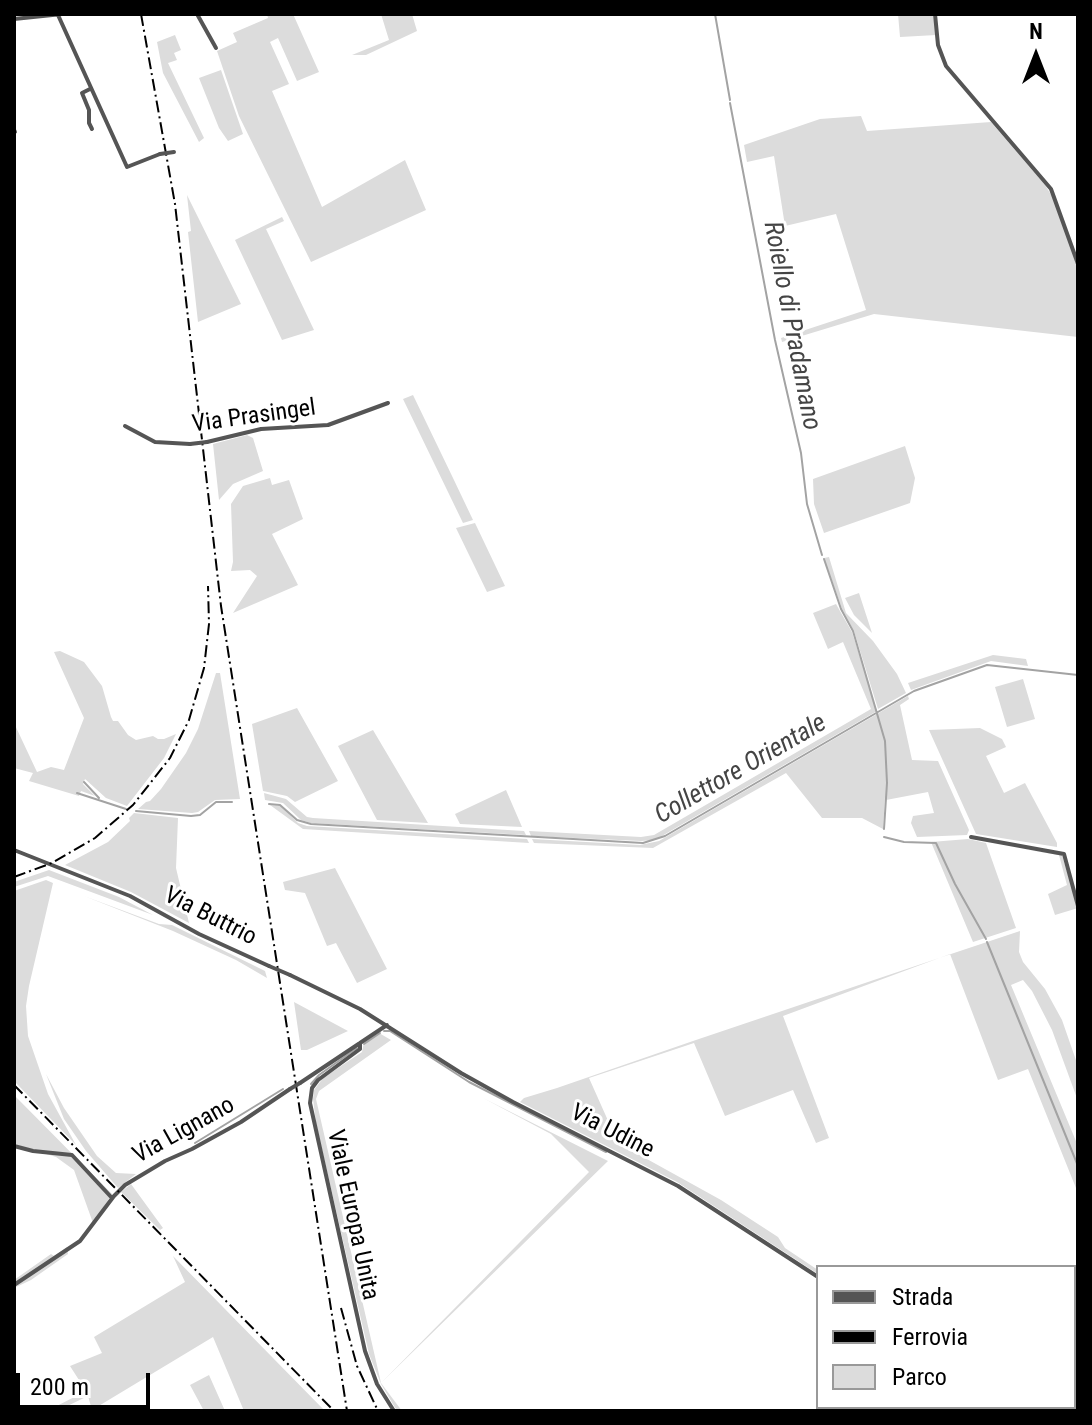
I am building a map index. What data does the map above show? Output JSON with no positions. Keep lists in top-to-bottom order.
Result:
{
  "streets": {
    "street": [
      "Via Prasingel",
      "Via Buttrio",
      "Via Lignano",
      "Via Udine",
      "Viale Europa Unita"
    ]
  },
  "crossings": [
    ["Via Buttrio", "Via Lignano"],
    ["Via Buttrio", "Via Udine"],
    ["Via Lignano", "Via Udine"],
    ["Via Lignano", "Viale Europa Unita"]
  ],
  "water": ["Roiello di Pradamano", "Collettore Orientale"],
  "legend": ["Strada", "Ferrovia", "Parco"],
  "scale_bar": "200 m",
  "north": "top"
}
